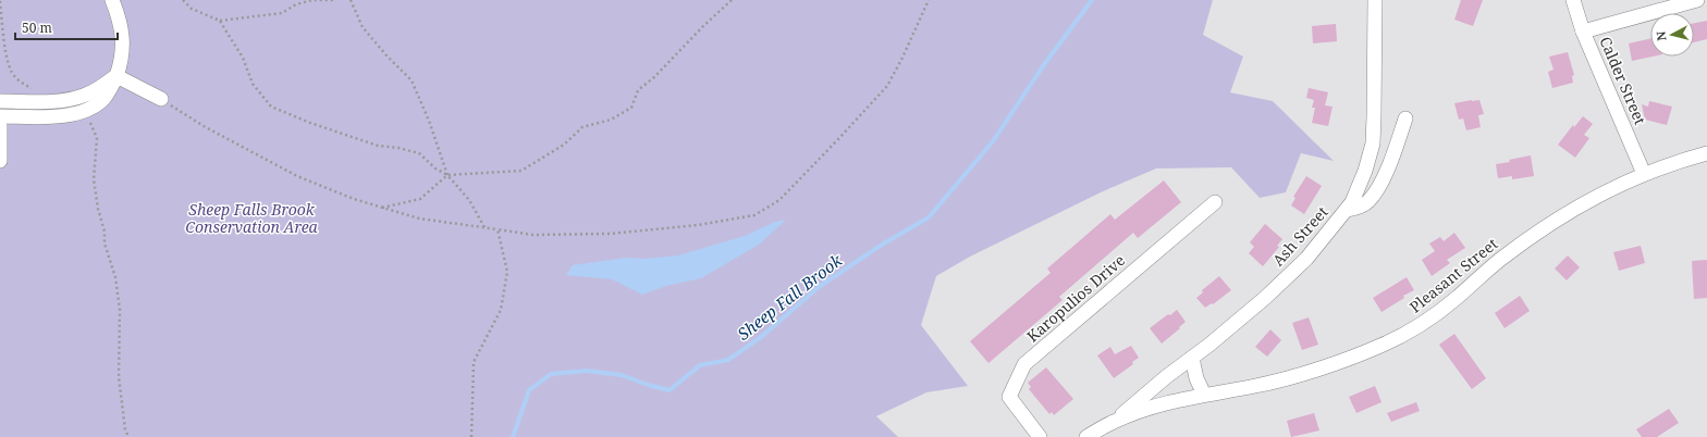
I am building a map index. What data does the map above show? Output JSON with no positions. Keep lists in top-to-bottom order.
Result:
{
  "streets": {
    "street": [
      "Calder Street",
      "Ash Street",
      "Pleasant Street",
      "Karopulios Drive"
    ]
  },
  "crossings": [
    ["Calder Street", "Pleasant Street"],
    ["Ash Street", "Pleasant Street"]
  ],
  "water": ["Sheep Fall Brook"],
  "parks": ["Sheep Falls Brook Conservation Area"],
  "scale_bar": "50 m",
  "north": "left"
}
